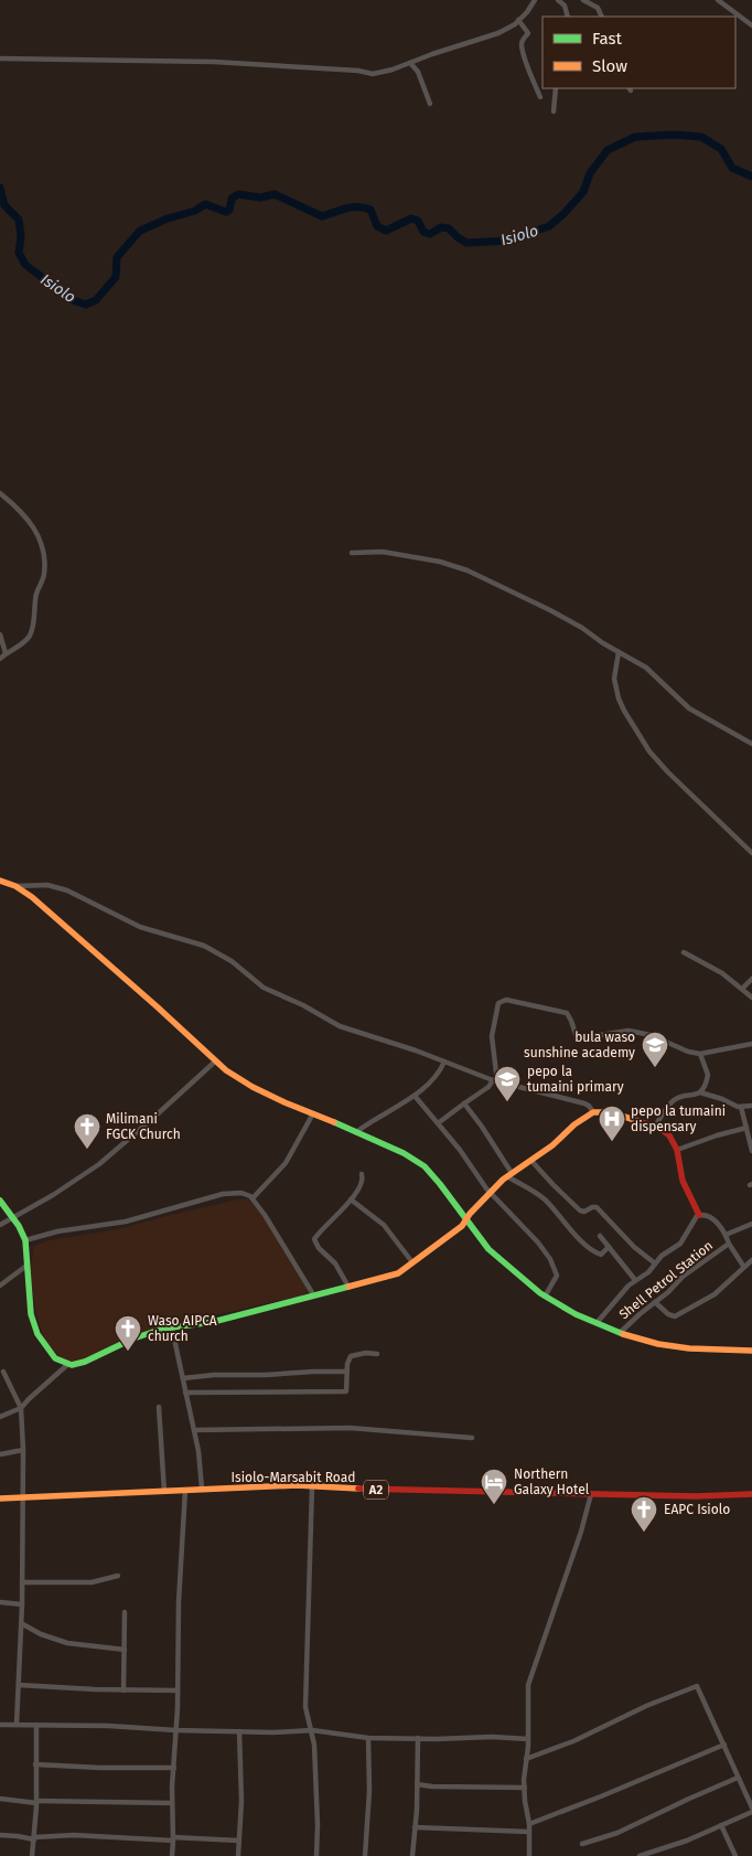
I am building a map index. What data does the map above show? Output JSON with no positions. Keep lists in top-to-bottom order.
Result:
{
  "streets": {
    "main road": ["Isiolo-Marsabit Road", "A2"],
    "street": ["Shell Petrol Station"]
  },
  "water": ["Isiolo"],
  "places": {
    "school or university": ["bula waso sunshine academy", "pepo la tumaini primary"],
    "hospital": ["pepo la tumaini dispensary"],
    "church": ["Milimani FGCK Church", "Waso AIPCA church", "EAPC Isiolo"],
    "hotel": ["Northern Galaxy Hotel"]
  },
  "legend": ["Fast", "Slow"]
}
